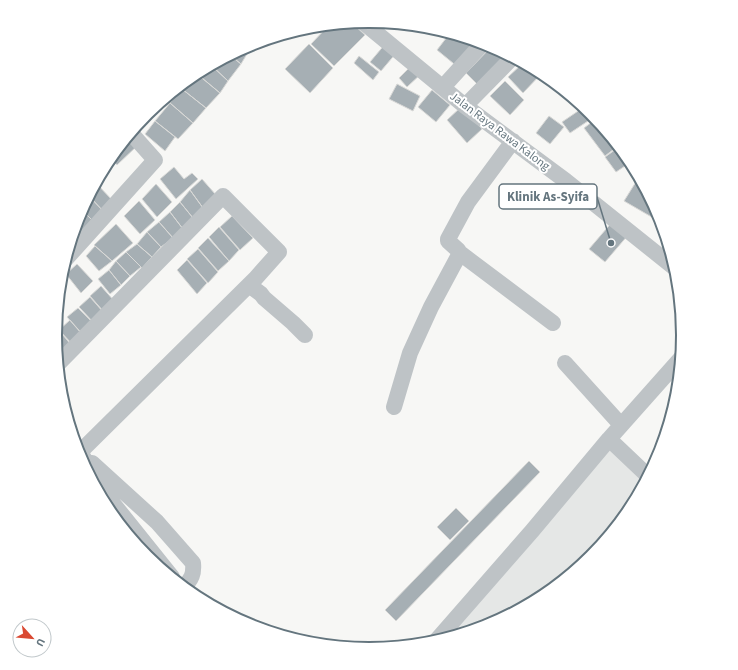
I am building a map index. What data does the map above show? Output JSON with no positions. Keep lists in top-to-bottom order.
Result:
{
  "streets": {
    "street": ["Jalan Raya Rawa Kalong"]
  },
  "places": ["Klinik As-Syifa"],
  "north": "bottom right"
}
